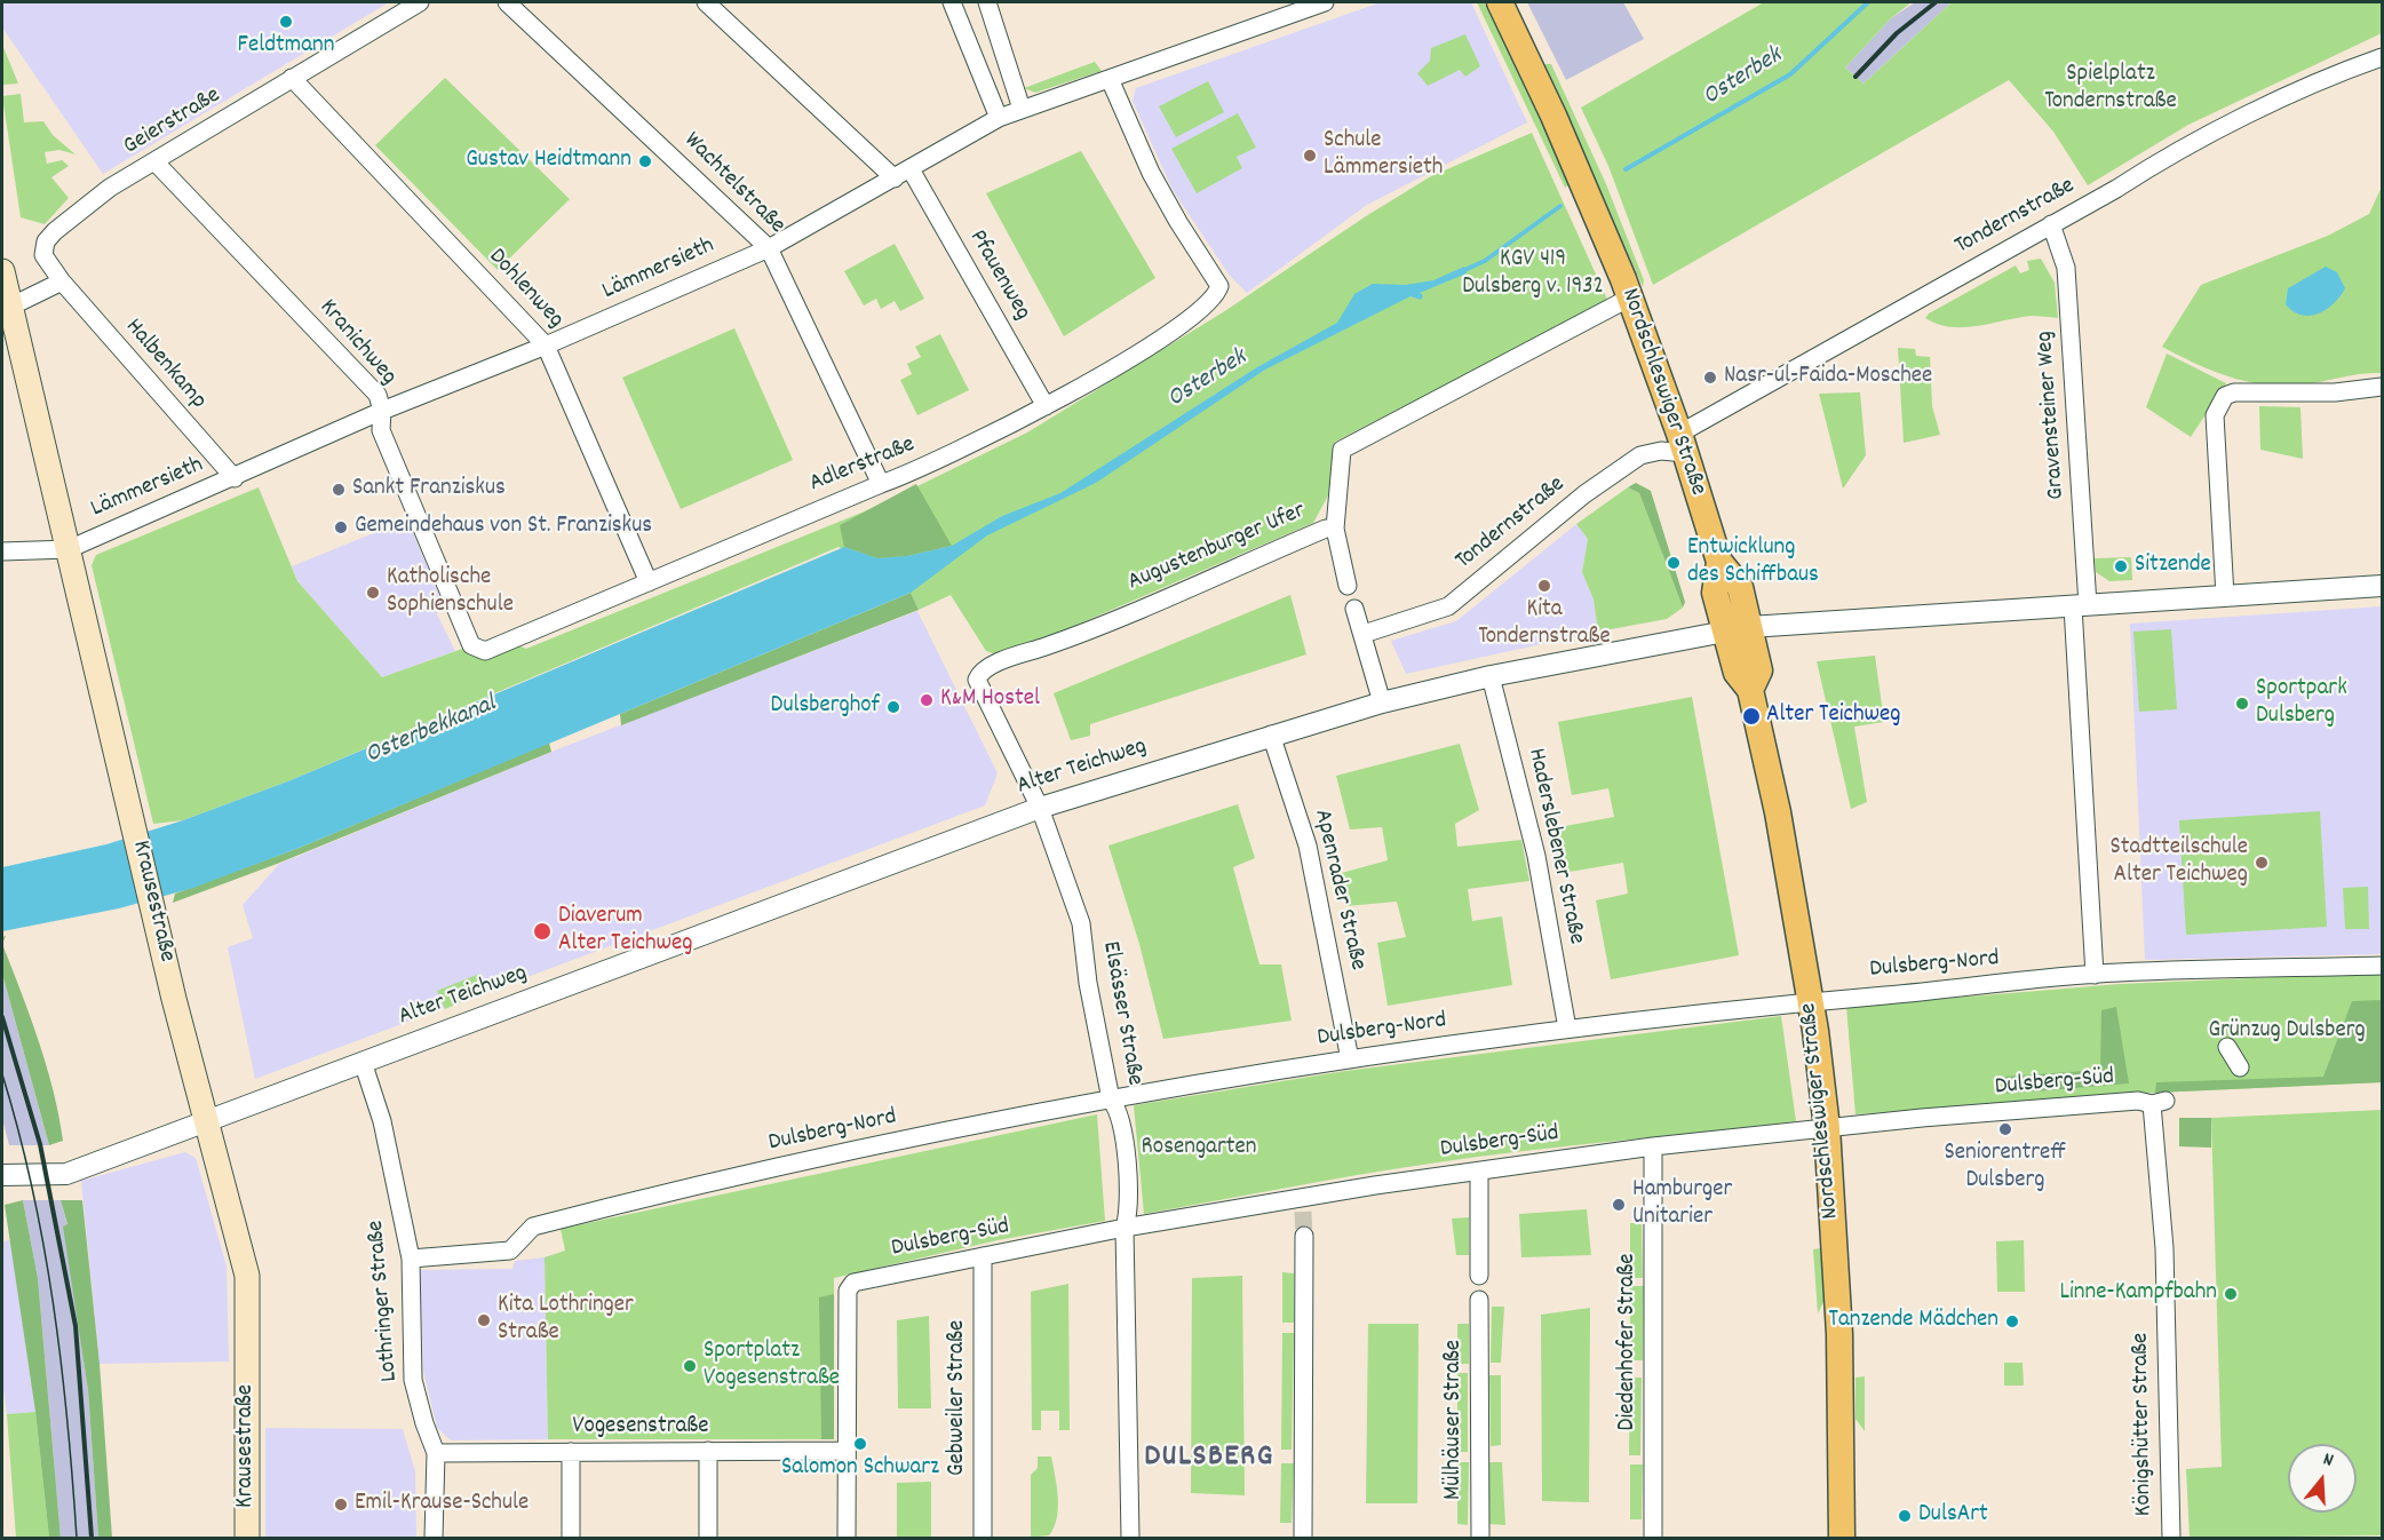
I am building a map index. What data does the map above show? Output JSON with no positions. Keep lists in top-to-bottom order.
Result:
{
  "streets": {
    "main road": ["Nordschleswiger Straße", "Krausestraße"],
    "street": [
      "Geierstraße",
      "Wachtelstraße",
      "Tondernstraße",
      "Lämmersieth",
      "Pfauenweg",
      "Dohlenweg",
      "Kranichweg",
      "Halbenkamp",
      "Gravensteiner Weg",
      "Adlerstraße",
      "Augustenburger Ufer",
      "Alter Teichweg",
      "Haderslebener Straße",
      "Apenrader Straße",
      "Dulsberg-Nord",
      "Elsässer Straße",
      "Dulsberg-Süd",
      "Lothringer Straße",
      "Diedenhofer Straße",
      "Gebweiler Straße",
      "Mülhäuser Straße",
      "Königshütter Straße",
      "Vogesenstraße"
    ]
  },
  "crossings": [
    ["Geierstraße", "Dohlenweg"],
    ["Geierstraße", "Kranichweg"],
    ["Geierstraße", "Halbenkamp"],
    ["Wachtelstraße", "Lämmersieth"],
    ["Wachtelstraße", "Adlerstraße"],
    ["Tondernstraße", "Nordschleswiger Straße"],
    ["Tondernstraße", "Gravensteiner Weg"],
    ["Lämmersieth", "Pfauenweg"],
    ["Lämmersieth", "Dohlenweg"],
    ["Lämmersieth", "Kranichweg"],
    ["Lämmersieth", "Halbenkamp"],
    ["Lämmersieth", "Adlerstraße"],
    ["Lämmersieth", "Krausestraße"],
    ["Pfauenweg", "Adlerstraße"],
    ["Dohlenweg", "Adlerstraße"],
    ["Kranichweg", "Adlerstraße"],
    ["Nordschleswiger Straße", "Augustenburger Ufer"],
    ["Nordschleswiger Straße", "Alter Teichweg"],
    ["Nordschleswiger Straße", "Dulsberg-Nord"],
    ["Nordschleswiger Straße", "Dulsberg-Süd"],
    ["Gravensteiner Weg", "Alter Teichweg"],
    ["Gravensteiner Weg", "Dulsberg-Nord"],
    ["Augustenburger Ufer", "Elsässer Straße"],
    ["Alter Teichweg", "Haderslebener Straße"],
    ["Alter Teichweg", "Apenrader Straße"],
    ["Alter Teichweg", "Krausestraße"],
    ["Alter Teichweg", "Elsässer Straße"],
    ["Alter Teichweg", "Lothringer Straße"],
    ["Haderslebener Straße", "Dulsberg-Nord"],
    ["Apenrader Straße", "Dulsberg-Nord"],
    ["Dulsberg-Nord", "Elsässer Straße"],
    ["Dulsberg-Nord", "Lothringer Straße"],
    ["Elsässer Straße", "Dulsberg-Süd"],
    ["Dulsberg-Süd", "Diedenhofer Straße"],
    ["Dulsberg-Süd", "Gebweiler Straße"],
    ["Dulsberg-Süd", "Königshütter Straße"],
    ["Dulsberg-Süd", "Vogesenstraße"],
    ["Lothringer Straße", "Vogesenstraße"]
  ],
  "districts": ["DULSBERG"],
  "water": ["Osterbek", "Osterbekkanal"],
  "parks": [
    "Spielplatz Tondernstraße",
    "KGV 419 Dulsberg v. 1932",
    "Grünzug Dulsberg",
    "Rosengarten"
  ],
  "places": [
    "Feldtmann",
    "Schule Lämmersieth",
    "Gustav Heidtmann",
    "Nasr-ul-Faida-Moschee",
    "Sankt Franziskus",
    "Gemeindehaus von St. Franziskus",
    "Entwicklung des Schiffbaus",
    "Sitzende",
    "Kita Tondernstraße",
    "Katholische Sophienschule",
    "K&M Hostel",
    "Sportpark Dulsberg",
    "Dulsberghof",
    "Alter Teichweg",
    "Stadtteilschule Alter Teichweg",
    "Diaverum Alter Teichweg",
    "Seniorentreff Dulsberg",
    "Hamburger Unitarier",
    "Linne-Kampfbahn",
    "Kita Lothringer Straße",
    "Tanzende Mädchen",
    "Sportplatz Vogesenstraße",
    "Salomon Schwarz",
    "Emil-Krause-Schule",
    "DulsArt"
  ],
  "north": "top"
}
